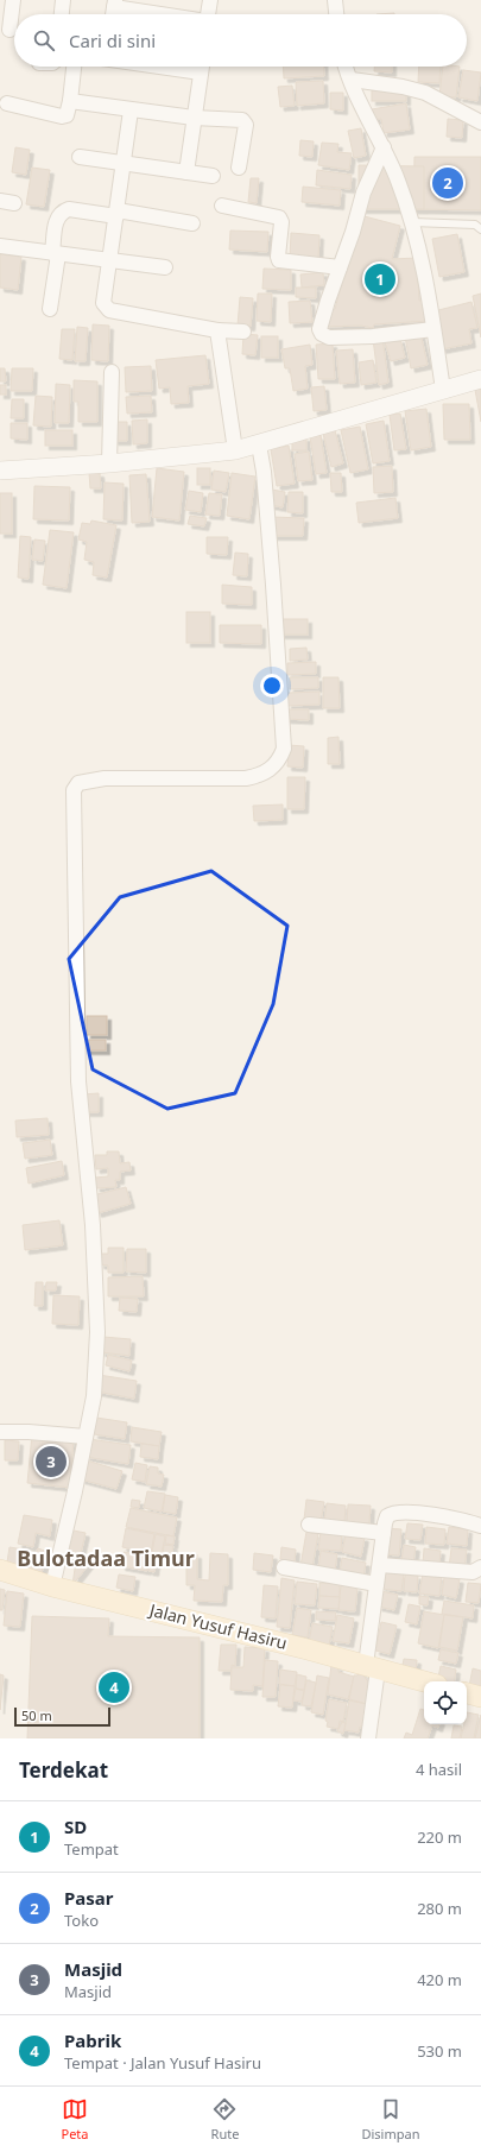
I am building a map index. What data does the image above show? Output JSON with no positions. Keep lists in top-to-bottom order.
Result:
{
  "streets": {
    "main road": ["Jalan Yusuf Hasiru"]
  },
  "districts": ["Bulotadaa Timur"],
  "scale_bar": "50 m",
  "page": {
    "search": "Cari di sini",
    "pins": [
      "2",
      "1",
      "3",
      "4"
    ],
    "scale": "50 m",
    "heading": ["Terdekat", "4 hasil"],
    "list": [
      {
        "mark": "1",
        "name": "SD",
        "note": "Tempat",
        "value": "220 m"
      },
      {
        "mark": "2",
        "name": "Pasar",
        "note": "Toko",
        "value": "280 m"
      },
      {
        "mark": "3",
        "name": "Masjid",
        "note": "Masjid",
        "value": "420 m"
      },
      {
        "mark": "4",
        "name": "Pabrik",
        "note": "Tempat · Jalan Yusuf Hasiru",
        "value": "530 m"
      }
    ],
    "nav": ["Peta", "Rute", "Disimpan"]
  }
}
